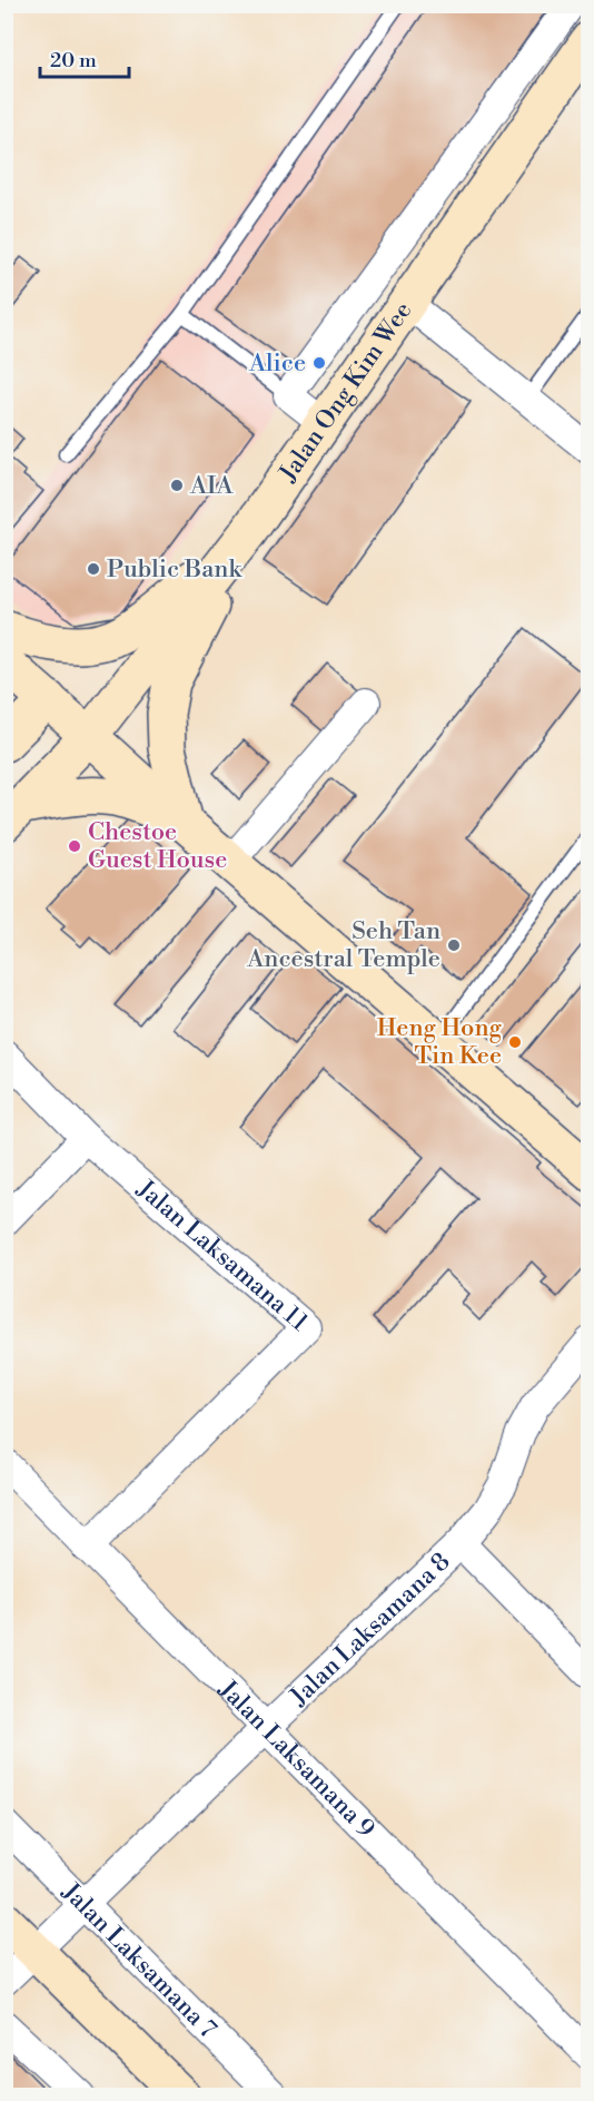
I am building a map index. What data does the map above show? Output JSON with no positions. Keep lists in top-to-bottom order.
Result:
{
  "streets": {
    "main road": ["Jalan Ong Kim Wee"],
    "street": [
      "Jalan Laksamana 11",
      "Jalan Laksamana 8",
      "Jalan Laksamana 9",
      "Jalan Laksamana 7"
    ]
  },
  "crossings": [
    ["Jalan Laksamana 11", "Jalan Laksamana 9"],
    ["Jalan Laksamana 8", "Jalan Laksamana 9"],
    ["Jalan Laksamana 8", "Jalan Laksamana 7"]
  ],
  "places": [
    "Alice",
    "AIA",
    "Public Bank",
    "Chestoe Guest House",
    "Seh Tan Ancestral Temple",
    "Heng Hong Tin Kee"
  ],
  "scale_bar": "20 m"
}
